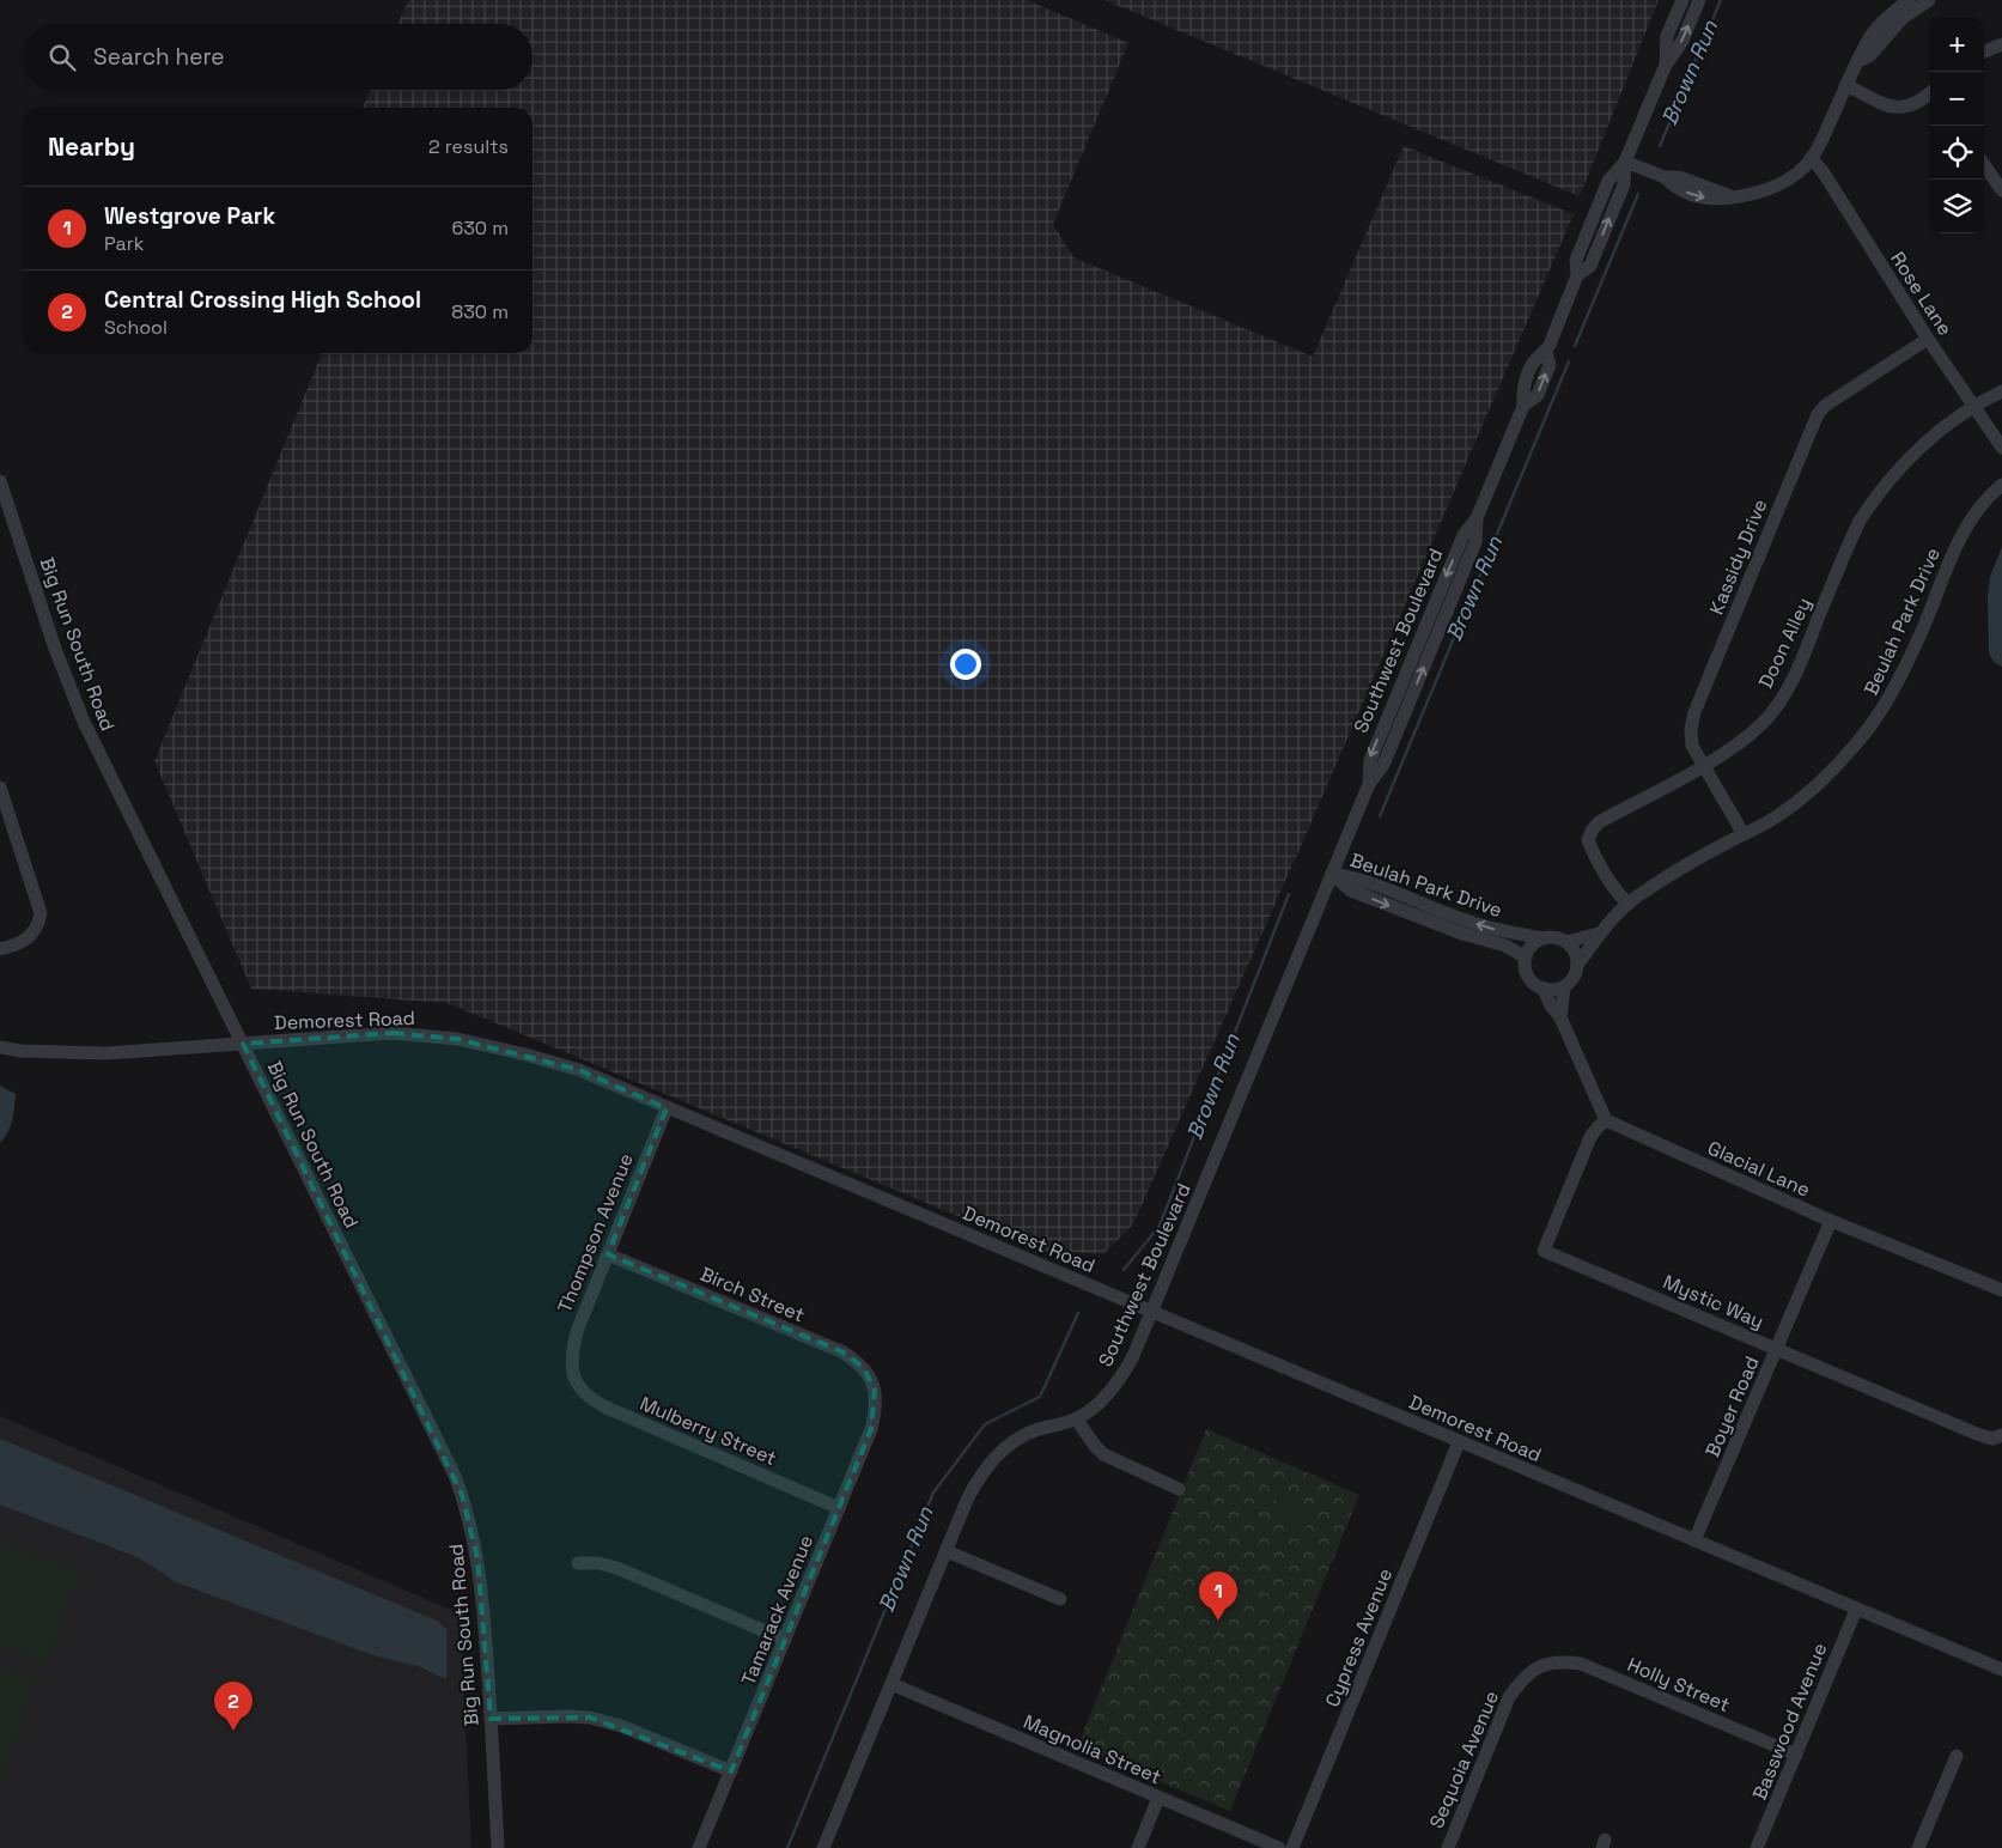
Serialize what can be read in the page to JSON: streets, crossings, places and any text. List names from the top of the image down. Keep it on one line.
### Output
{"streets":{"street":["Rose Lane","Kassidy Drive","Beulah Park Drive","Southwest Boulevard","Doon Alley","Big Run South Road","Demorest Road","Glacial Lane","Thompson Avenue","Birch Street","Mystic Way","Boyer Road","Mulberry Street","Tamarack Avenue","Cypress Avenue","Holly Street","Basswood Avenue","Magnolia Street","Sequoia Avenue"]},"crossings":[["Rose Lane","Kassidy Drive"],["Rose Lane","Doon Alley"],["Kassidy Drive","Beulah Park Drive"],["Kassidy Drive","Doon Alley"],["Beulah Park Drive","Southwest Boulevard"],["Beulah Park Drive","Doon Alley"],["Southwest Boulevard","Demorest Road"],["Southwest Boulevard","Magnolia Street"],["Big Run South Road","Demorest Road"],["Demorest Road","Thompson Avenue"],["Demorest Road","Boyer Road"],["Demorest Road","Cypress Avenue"],["Demorest Road","Basswood Avenue"],["Glacial Lane","Mystic Way"],["Glacial Lane","Boyer Road"],["Thompson Avenue","Birch Street"],["Thompson Avenue","Mulberry Street"],["Birch Street","Tamarack Avenue"],["Mystic Way","Boyer Road"],["Mulberry Street","Tamarack Avenue"],["Holly Street","Basswood Avenue"],["Holly Street","Sequoia Avenue"]],"water":["Brown Run"],"page":{"map_buttons":["+","−"],"search":"Search here","heading":["Nearby","2 results"],"list":[{"mark":"1","name":"Westgrove Park","note":"Park","value":"630 m"},{"mark":"2","name":"Central Crossing High School","note":"School","value":"830 m"}],"pins":["1","2"]}}
